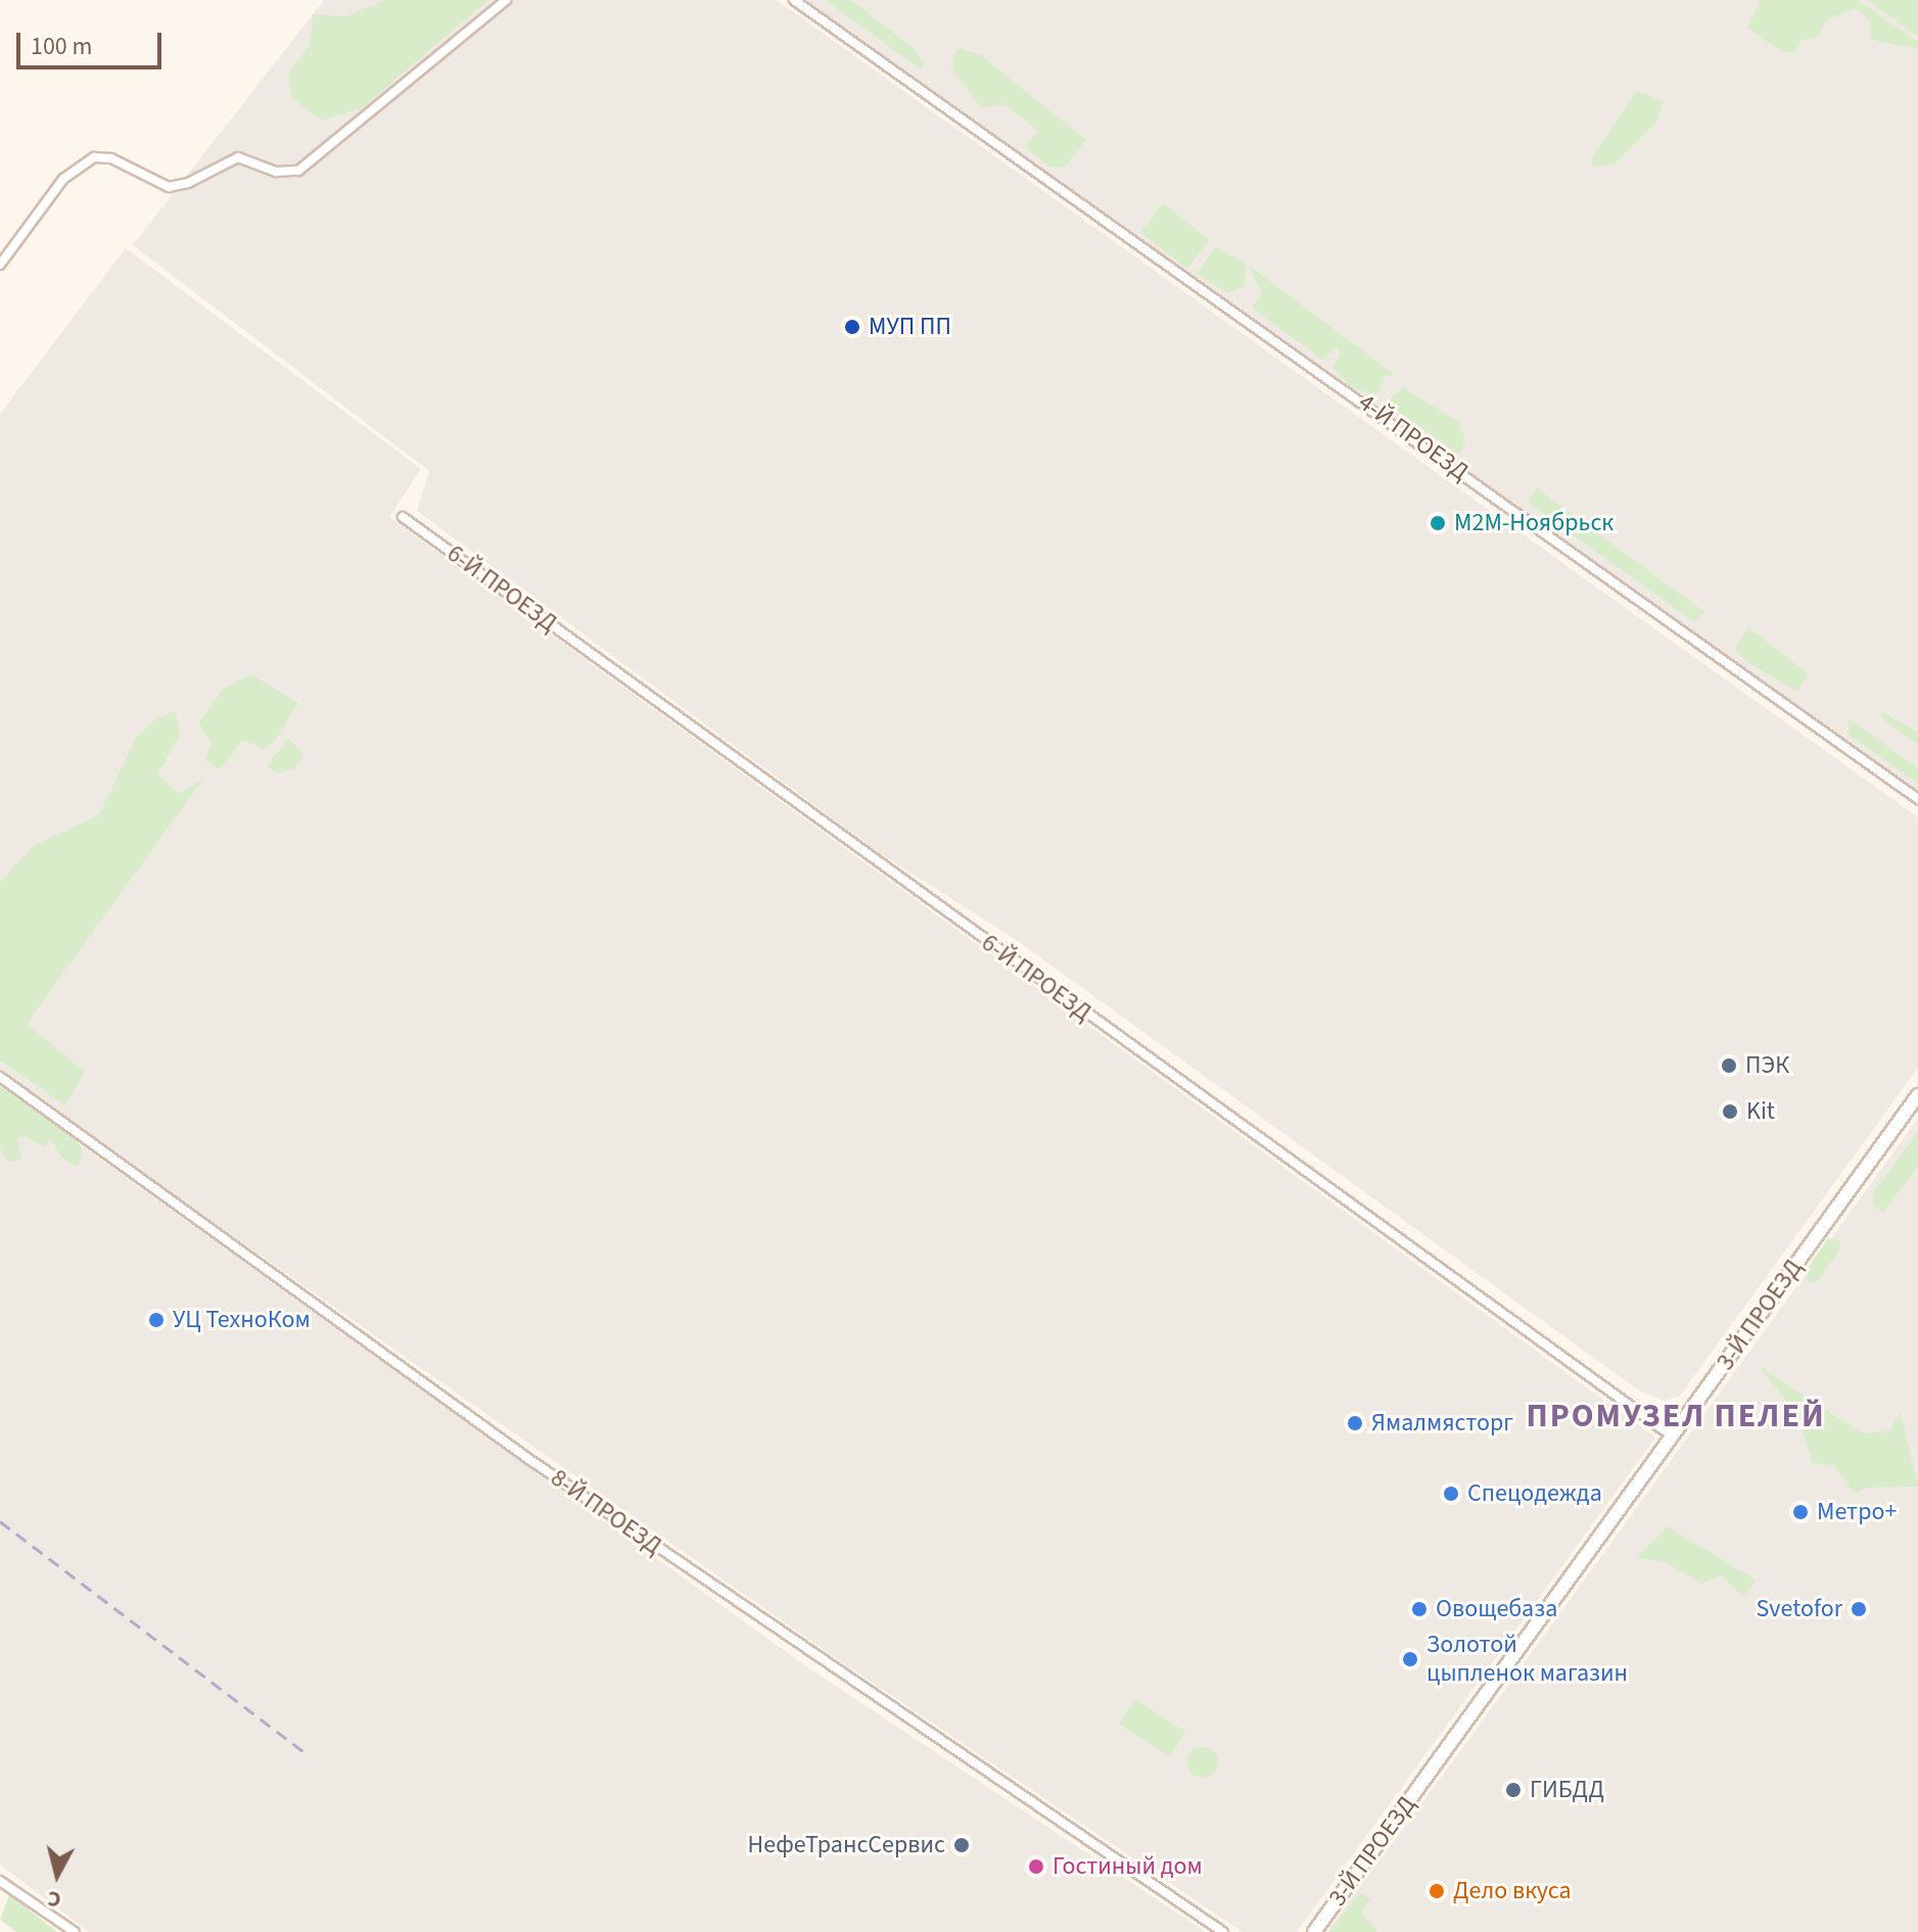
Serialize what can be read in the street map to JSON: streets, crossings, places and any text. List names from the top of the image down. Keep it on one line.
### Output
{"streets":{"street":["4-Й ПРОЕЗД","6-Й ПРОЕЗД","3-Й ПРОЕЗД","8-Й ПРОЕЗД"]},"crossings":[["6-Й ПРОЕЗД","3-Й ПРОЕЗД"]],"districts":["ПРОМУЗЕЛ ПЕЛЕЙ"],"places":["МУП ПП","М2М-Ноябрьск","ПЭК","Kit","УЦ ТехноКом","Ямалмясторг","Спецодежда","Метро+","Овощебаза","Svetofor","Золотой цыпленок магазин","ГИБДД","НефеТрансСервис","Гостиный дом","Дело вкуса"],"scale_bar":"100 m","north":"bottom"}
